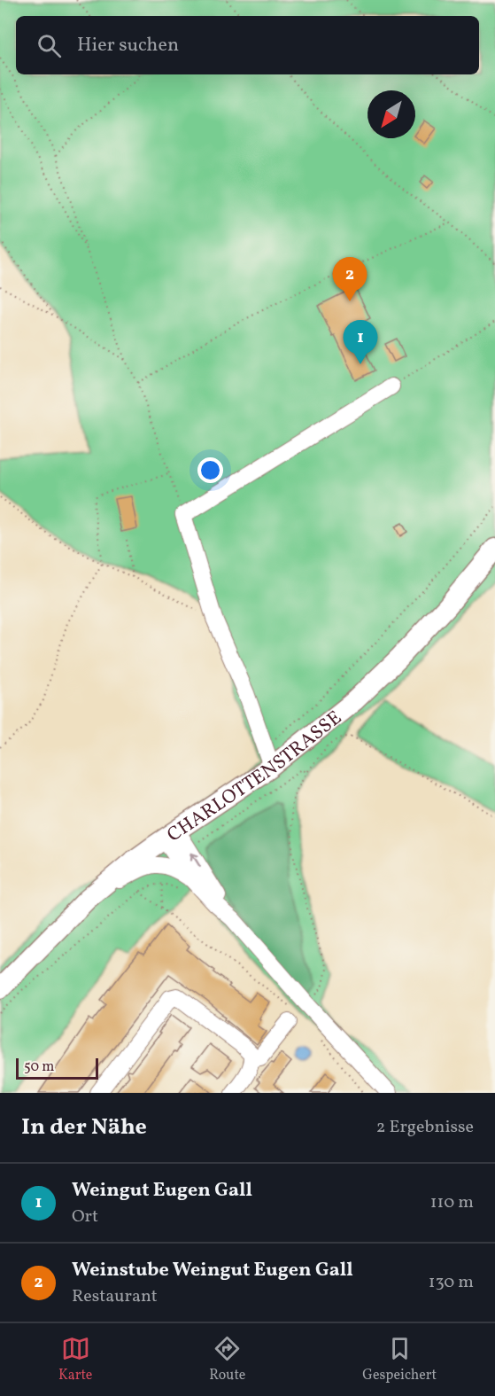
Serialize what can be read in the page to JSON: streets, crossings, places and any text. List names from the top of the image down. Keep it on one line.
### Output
{"streets":{"main road":["CHARLOTTENSTRASSE"]},"scale_bar":"50 m","north":"bottom left","page":{"search":"Hier suchen","pins":["2","1"],"scale":"50 m","heading":["In der Nähe","2 Ergebnisse"],"list":[{"mark":"1","name":"Weingut Eugen Gall","note":"Ort","value":"110 m"},{"mark":"2","name":"Weinstube Weingut Eugen Gall","note":"Restaurant","value":"130 m"}],"nav":["Karte","Route","Gespeichert"]}}
